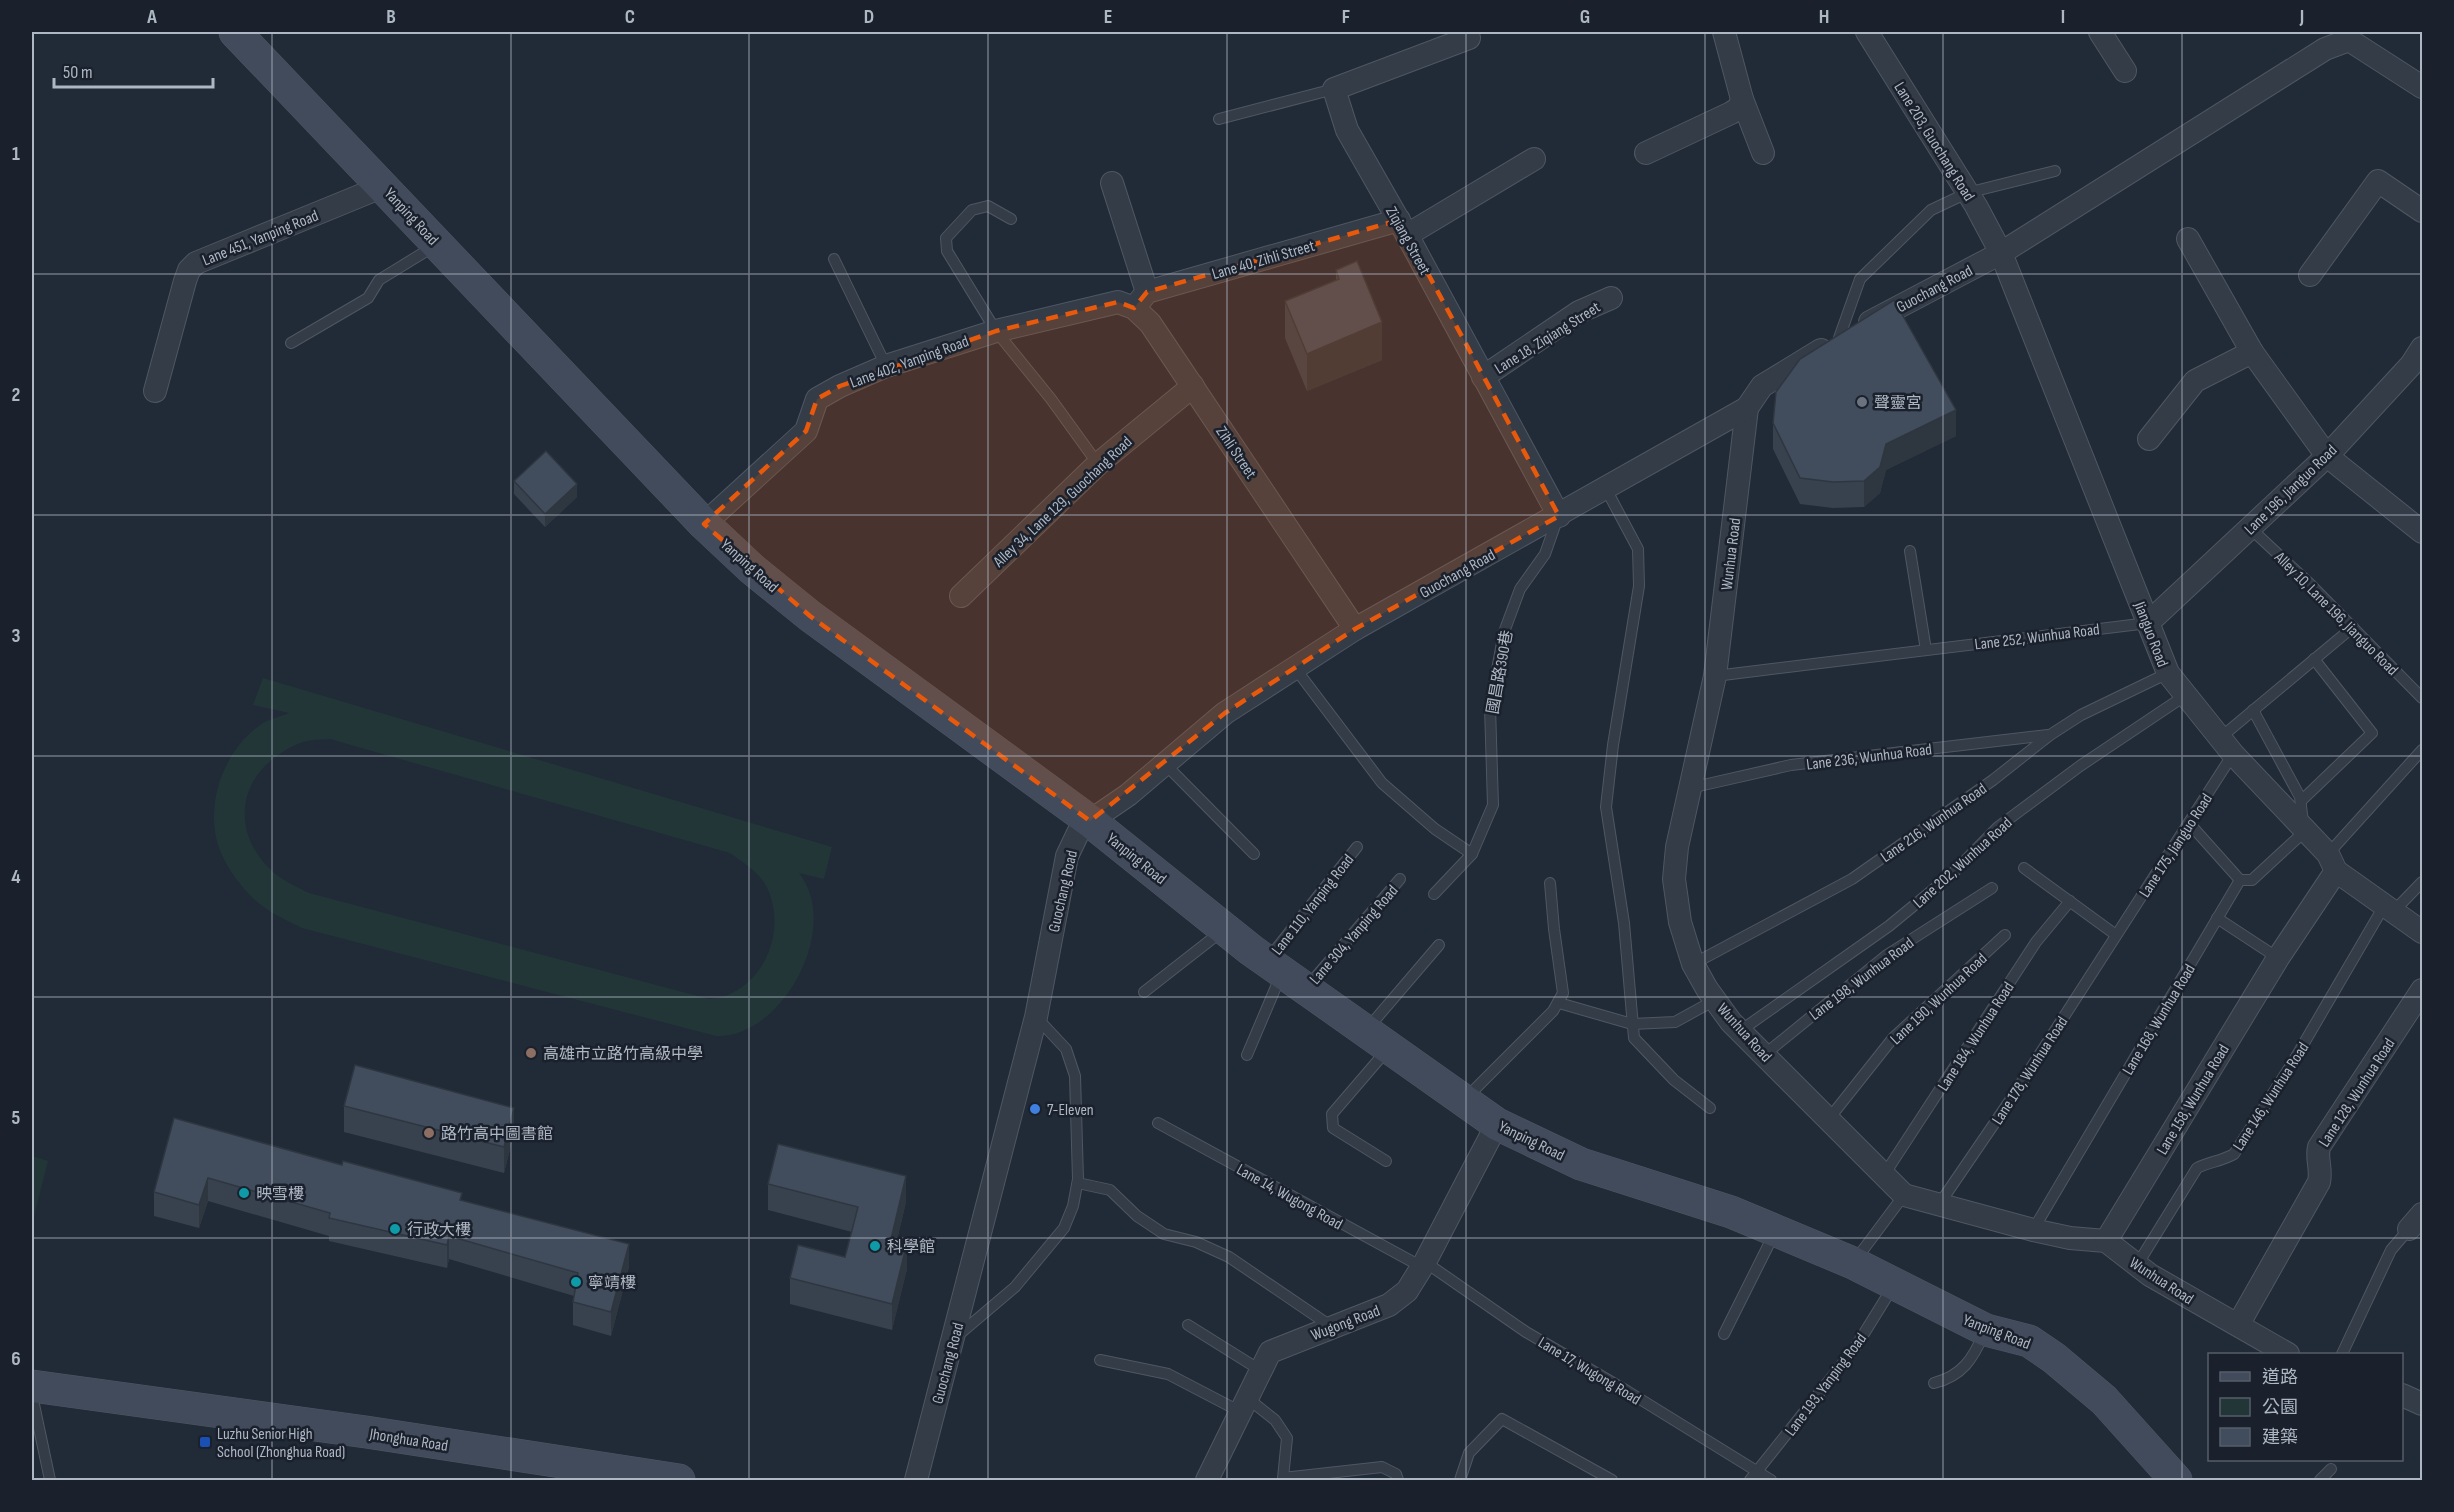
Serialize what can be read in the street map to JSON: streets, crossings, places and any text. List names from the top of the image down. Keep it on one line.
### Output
{"streets":{"street":["Lane 203, Guochang Road","Yanping Road","Lane 451, Yanping Road","Ziqiang Street","Lane 40, Zihli Street","Guochang Road","Lane 18, Ziqiang Street","Lane 402, Yanping Road","Zihli Street","Lane 196, Jianguo Road","Alley 34, Lane 129, Guochang Road","Wunhua Road","Jianguo Road","Lane 128, Wunhua Road","Lane 158, Wunhua Road","Wugong Road","Jhonghua Road"],"lane":["Alley 10, Lane 196, Jianguo Road","Lane 252, Wunhua Road","國昌路390巷","Lane 236, Wunhua Road","Lane 216, Wunhua Road","Lane 175, Jianguo Road","Lane 202, Wunhua Road","Lane 110, Yanping Road","Lane 304, Yanping Road","Lane 198, Wunhua Road","Lane 190, Wunhua Road","Lane 168, Wunhua Road","Lane 184, Wunhua Road","Lane 178, Wunhua Road","Lane 146, Wunhua Road","Lane 14, Wugong Road","Lane 17, Wugong Road","Lane 193, Yanping Road"]},"crossings":[["Lane 203, Guochang Road","Guochang Road"],["Lane 203, Guochang Road","Jianguo Road"],["Yanping Road","Lane 451, Yanping Road"],["Yanping Road","Guochang Road"],["Yanping Road","Lane 402, Yanping Road"],["Yanping Road","Lane 110, Yanping Road"],["Yanping Road","Lane 304, Yanping Road"],["Yanping Road","Wugong Road"],["Yanping Road","Lane 193, Yanping Road"],["Ziqiang Street","Lane 40, Zihli Street"],["Ziqiang Street","Guochang Road"],["Ziqiang Street","Lane 18, Ziqiang Street"],["Ziqiang Street","國昌路390巷"],["Lane 40, Zihli Street","Lane 402, Yanping Road"],["Lane 40, Zihli Street","Zihli Street"],["Guochang Road","Zihli Street"],["Guochang Road","Wunhua Road"],["Guochang Road","Jianguo Road"],["Guochang Road","國昌路390巷"],["Lane 402, Yanping Road","Zihli Street"],["Zihli Street","Alley 34, Lane 129, Guochang Road"],["Lane 196, Jianguo Road","Alley 10, Lane 196, Jianguo Road"],["Lane 196, Jianguo Road","Jianguo Road"],["Lane 196, Jianguo Road","Lane 252, Wunhua Road"],["Wunhua Road","Lane 252, Wunhua Road"],["Wunhua Road","Lane 236, Wunhua Road"],["Wunhua Road","Lane 216, Wunhua Road"],["Wunhua Road","Lane 202, Wunhua Road"],["Wunhua Road","Lane 198, Wunhua Road"],["Wunhua Road","Lane 190, Wunhua Road"],["Wunhua Road","Lane 184, Wunhua Road"],["Wunhua Road","Lane 128, Wunhua Road"],["Wunhua Road","Lane 146, Wunhua Road"],["Wunhua Road","Lane 158, Wunhua Road"],["Alley 10, Lane 196, Jianguo Road","Lane 175, Jianguo Road"],["Jianguo Road","Lane 252, Wunhua Road"],["Jianguo Road","Lane 216, Wunhua Road"],["Jianguo Road","Lane 175, Jianguo Road"],["Jianguo Road","Lane 202, Wunhua Road"],["Jianguo Road","Lane 146, Wunhua Road"],["Jianguo Road","Lane 158, Wunhua Road"],["Lane 236, Wunhua Road","Lane 216, Wunhua Road"],["Lane 175, Jianguo Road","Lane 178, Wunhua Road"],["Lane 110, Yanping Road","Lane 304, Yanping Road"],["Lane 14, Wugong Road","Wugong Road"],["Lane 14, Wugong Road","Lane 17, Wugong Road"],["Wugong Road","Lane 17, Wugong Road"],["Lane 17, Wugong Road","Lane 193, Yanping Road"]],"places":{"other":["聲靈宮","高雄市立路竹高級中學","7-Eleven","路竹高中圖書館","映雪樓","行政大樓","科學館","寧靖樓"],"transit":["Luzhu Senior High School (Zhonghua Road)"]},"legend":["道路","公園","建築"],"scale_bar":"50 m","grid":{"columns":["A","B","C","D","E","F","G","H","I","J"],"rows":["1","2","3","4","5","6"]}}
